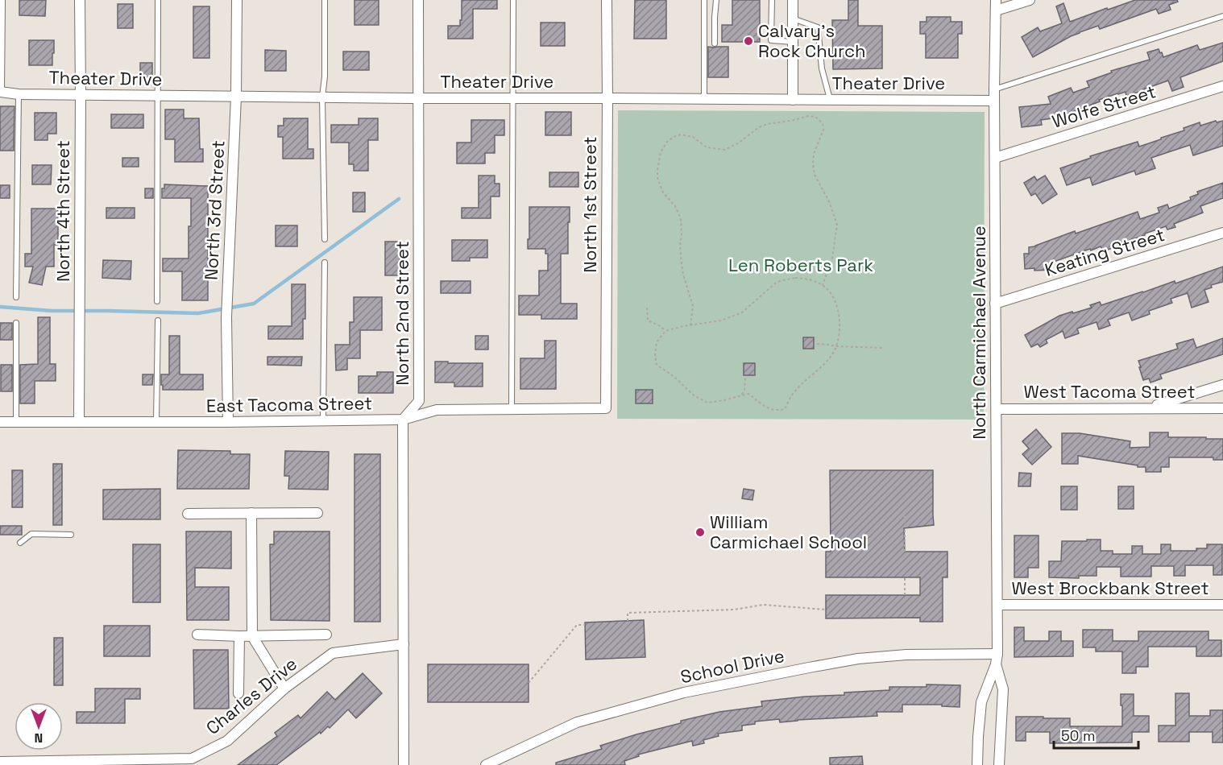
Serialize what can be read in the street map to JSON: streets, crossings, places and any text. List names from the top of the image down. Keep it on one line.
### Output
{"streets":{"street":["Theater Drive","Wolfe Street","North 1st Street","North 3rd Street","North 4th Street","Keating Street","North 2nd Street","North Carmichael Avenue","West Tacoma Street","East Tacoma Street","West Brockbank Street","School Drive","Charles Drive"]},"crossings":[["Theater Drive","North 1st Street"],["Theater Drive","North 3rd Street"],["Theater Drive","North 4th Street"],["Theater Drive","North 2nd Street"],["Theater Drive","North Carmichael Avenue"],["Wolfe Street","North Carmichael Avenue"],["North 1st Street","East Tacoma Street"],["North 3rd Street","East Tacoma Street"],["North 4th Street","East Tacoma Street"],["Keating Street","North Carmichael Avenue"],["North 2nd Street","East Tacoma Street"],["North Carmichael Avenue","West Tacoma Street"],["North Carmichael Avenue","West Brockbank Street"],["North Carmichael Avenue","School Drive"]],"parks":["Len Roberts Park"],"places":["Calvary's Rock Church","William Carmichael School"],"scale_bar":"50 m","north":"bottom"}
